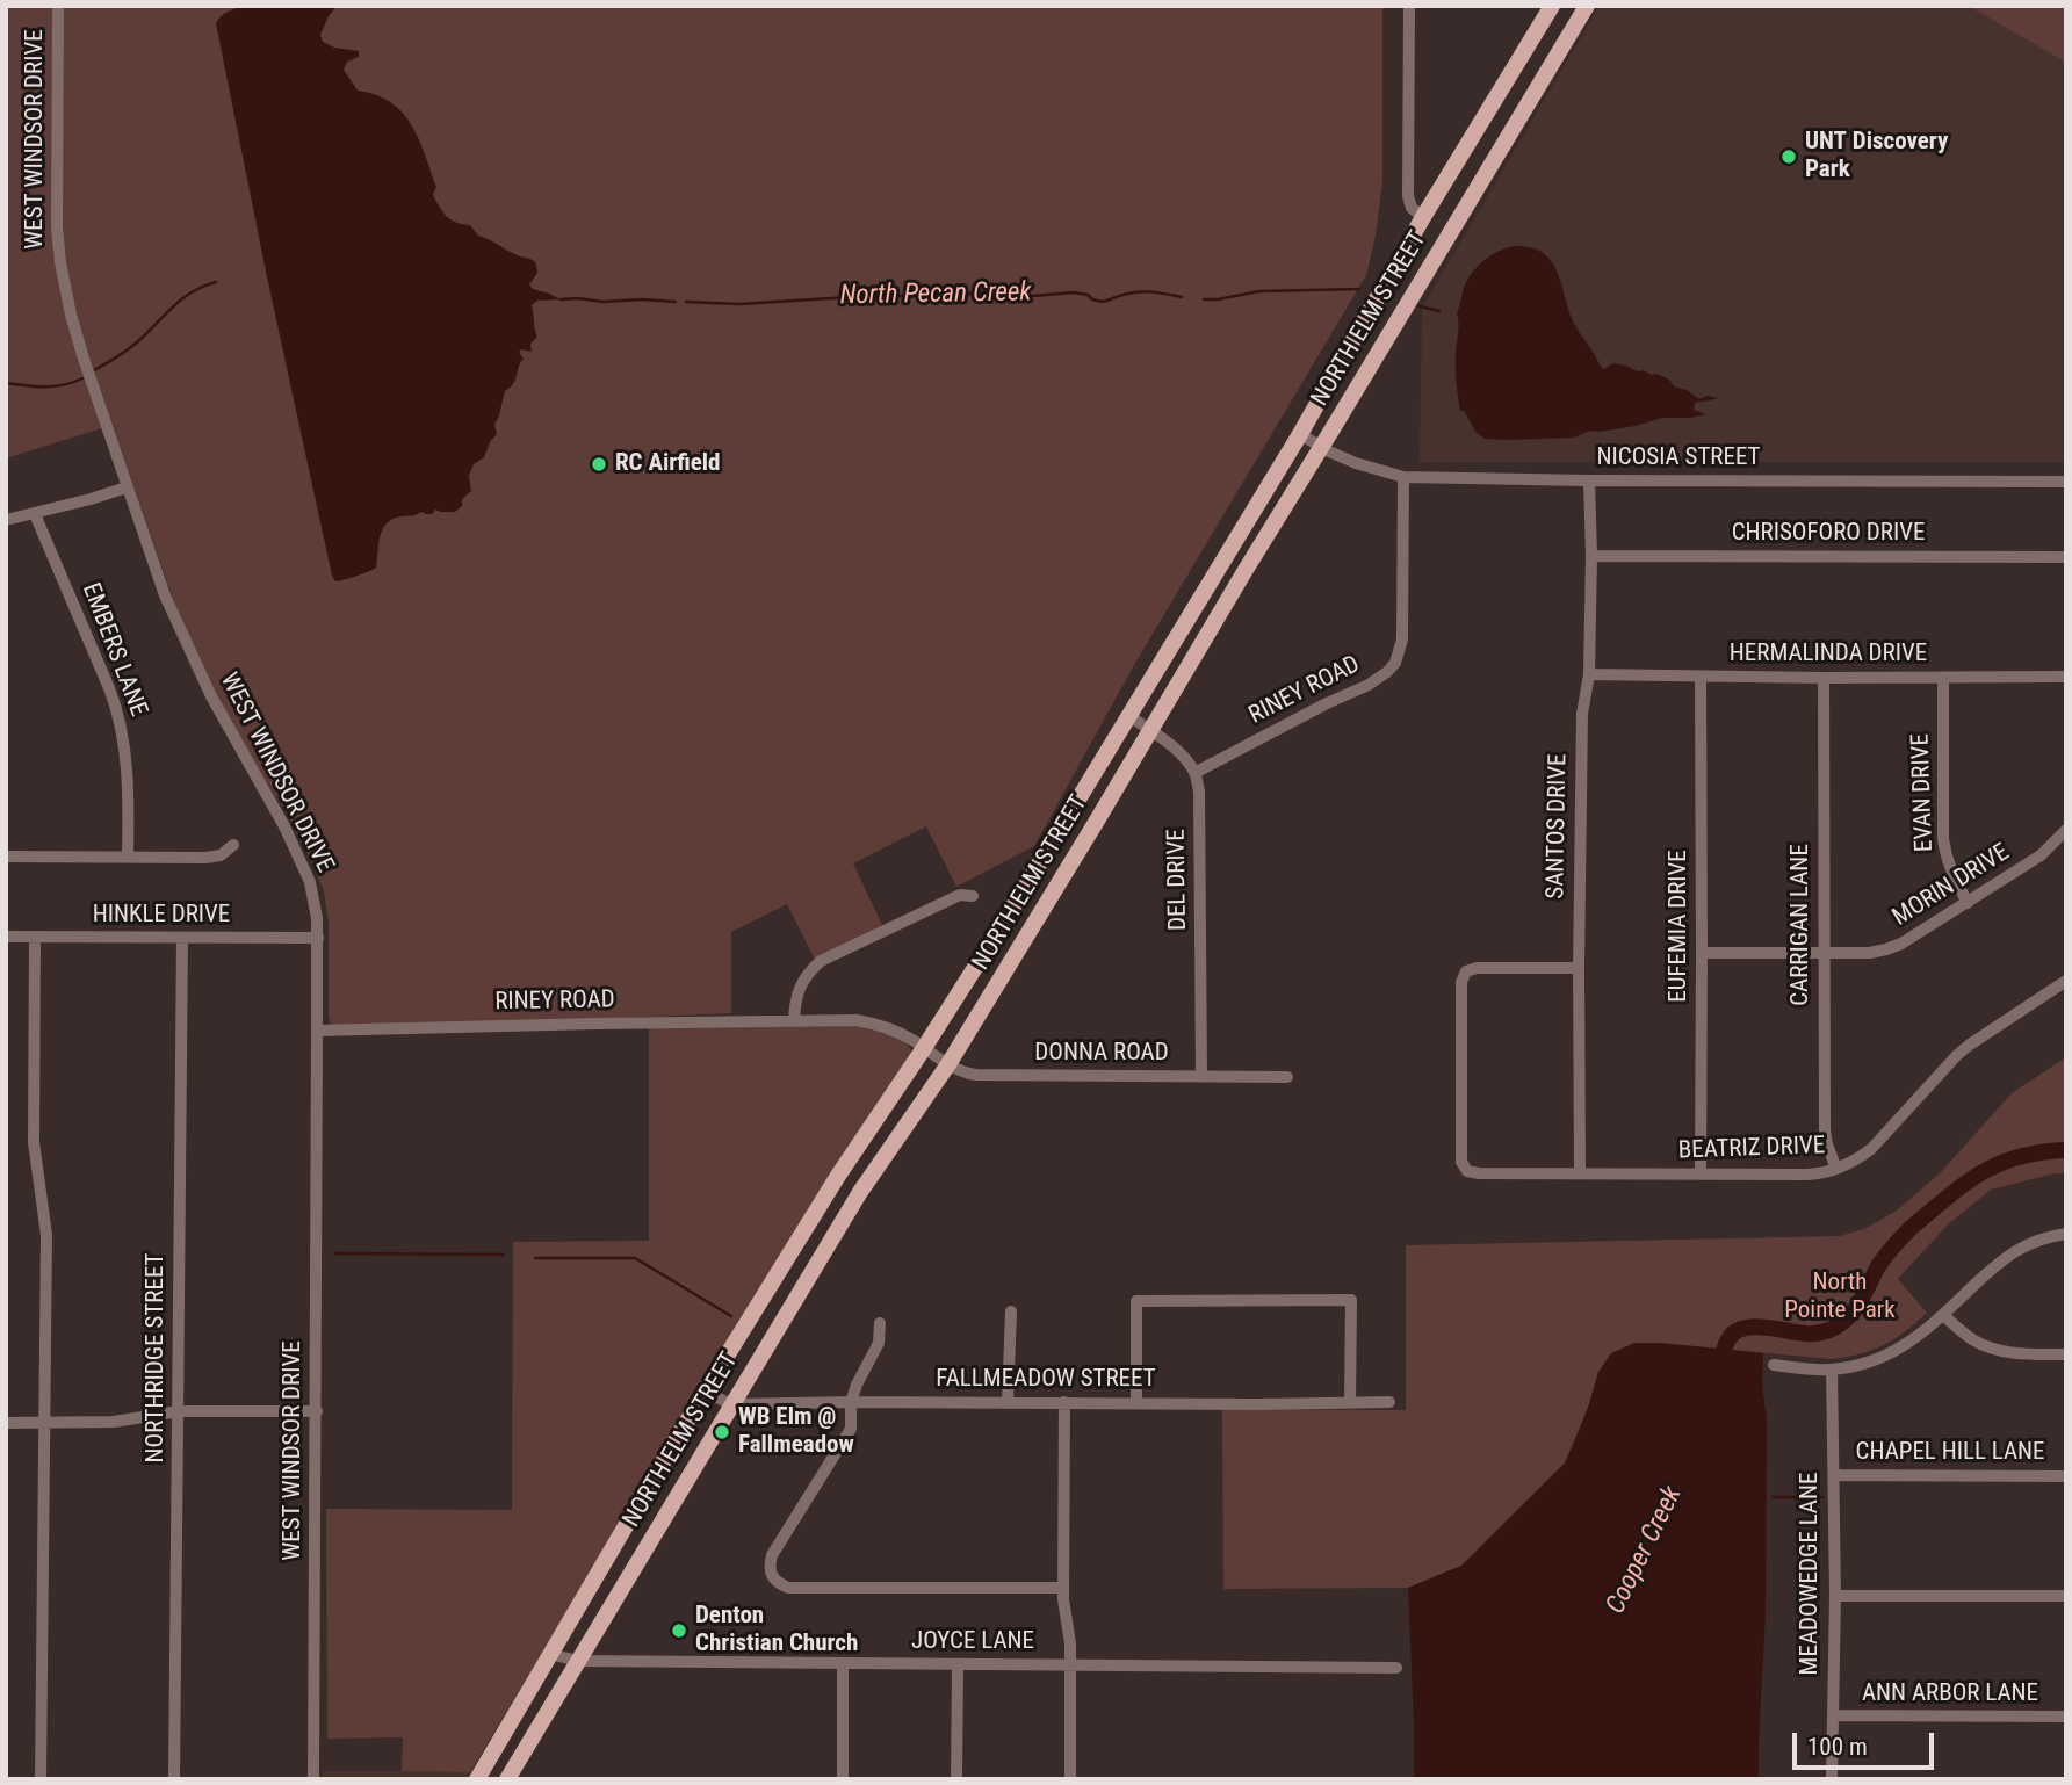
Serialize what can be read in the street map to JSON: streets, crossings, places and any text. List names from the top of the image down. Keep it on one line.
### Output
{"streets":{"main road":["NORTH ELM STREET"],"street":["WEST WINDSOR DRIVE","NICOSIA STREET","CHRISOFORO DRIVE","EMBERS LANE","HERMALINDA DRIVE","RINEY ROAD","EVAN DRIVE","SANTOS DRIVE","DEL DRIVE","MORIN DRIVE","HINKLE DRIVE","CARRIGAN LANE","EUFEMIA DRIVE","DONNA ROAD","BEATRIZ DRIVE","NORTHRIDGE STREET","FALLMEADOW STREET","CHAPEL HILL LANE","MEADOWEDGE LANE","JOYCE LANE","ANN ARBOR LANE"]},"crossings":[["WEST WINDSOR DRIVE","RINEY ROAD"],["WEST WINDSOR DRIVE","HINKLE DRIVE"],["NORTH ELM STREET","NICOSIA STREET"],["NORTH ELM STREET","RINEY ROAD"],["NORTH ELM STREET","DONNA ROAD"],["NORTH ELM STREET","FALLMEADOW STREET"],["NORTH ELM STREET","JOYCE LANE"],["NICOSIA STREET","RINEY ROAD"],["NICOSIA STREET","SANTOS DRIVE"],["CHRISOFORO DRIVE","SANTOS DRIVE"],["HERMALINDA DRIVE","EVAN DRIVE"],["HERMALINDA DRIVE","SANTOS DRIVE"],["HERMALINDA DRIVE","CARRIGAN LANE"],["HERMALINDA DRIVE","EUFEMIA DRIVE"],["RINEY ROAD","DEL DRIVE"],["RINEY ROAD","DONNA ROAD"],["EVAN DRIVE","MORIN DRIVE"],["SANTOS DRIVE","BEATRIZ DRIVE"],["DEL DRIVE","DONNA ROAD"],["MORIN DRIVE","CARRIGAN LANE"],["MORIN DRIVE","EUFEMIA DRIVE"],["HINKLE DRIVE","NORTHRIDGE STREET"],["CARRIGAN LANE","BEATRIZ DRIVE"],["EUFEMIA DRIVE","BEATRIZ DRIVE"],["CHAPEL HILL LANE","MEADOWEDGE LANE"],["MEADOWEDGE LANE","ANN ARBOR LANE"]],"water":["North Pecan Creek","Cooper Creek"],"parks":["North Pointe Park"],"places":["UNT Discovery Park","RC Airfield","WB Elm @ Fallmeadow","Denton Christian Church"],"scale_bar":"100 m"}
